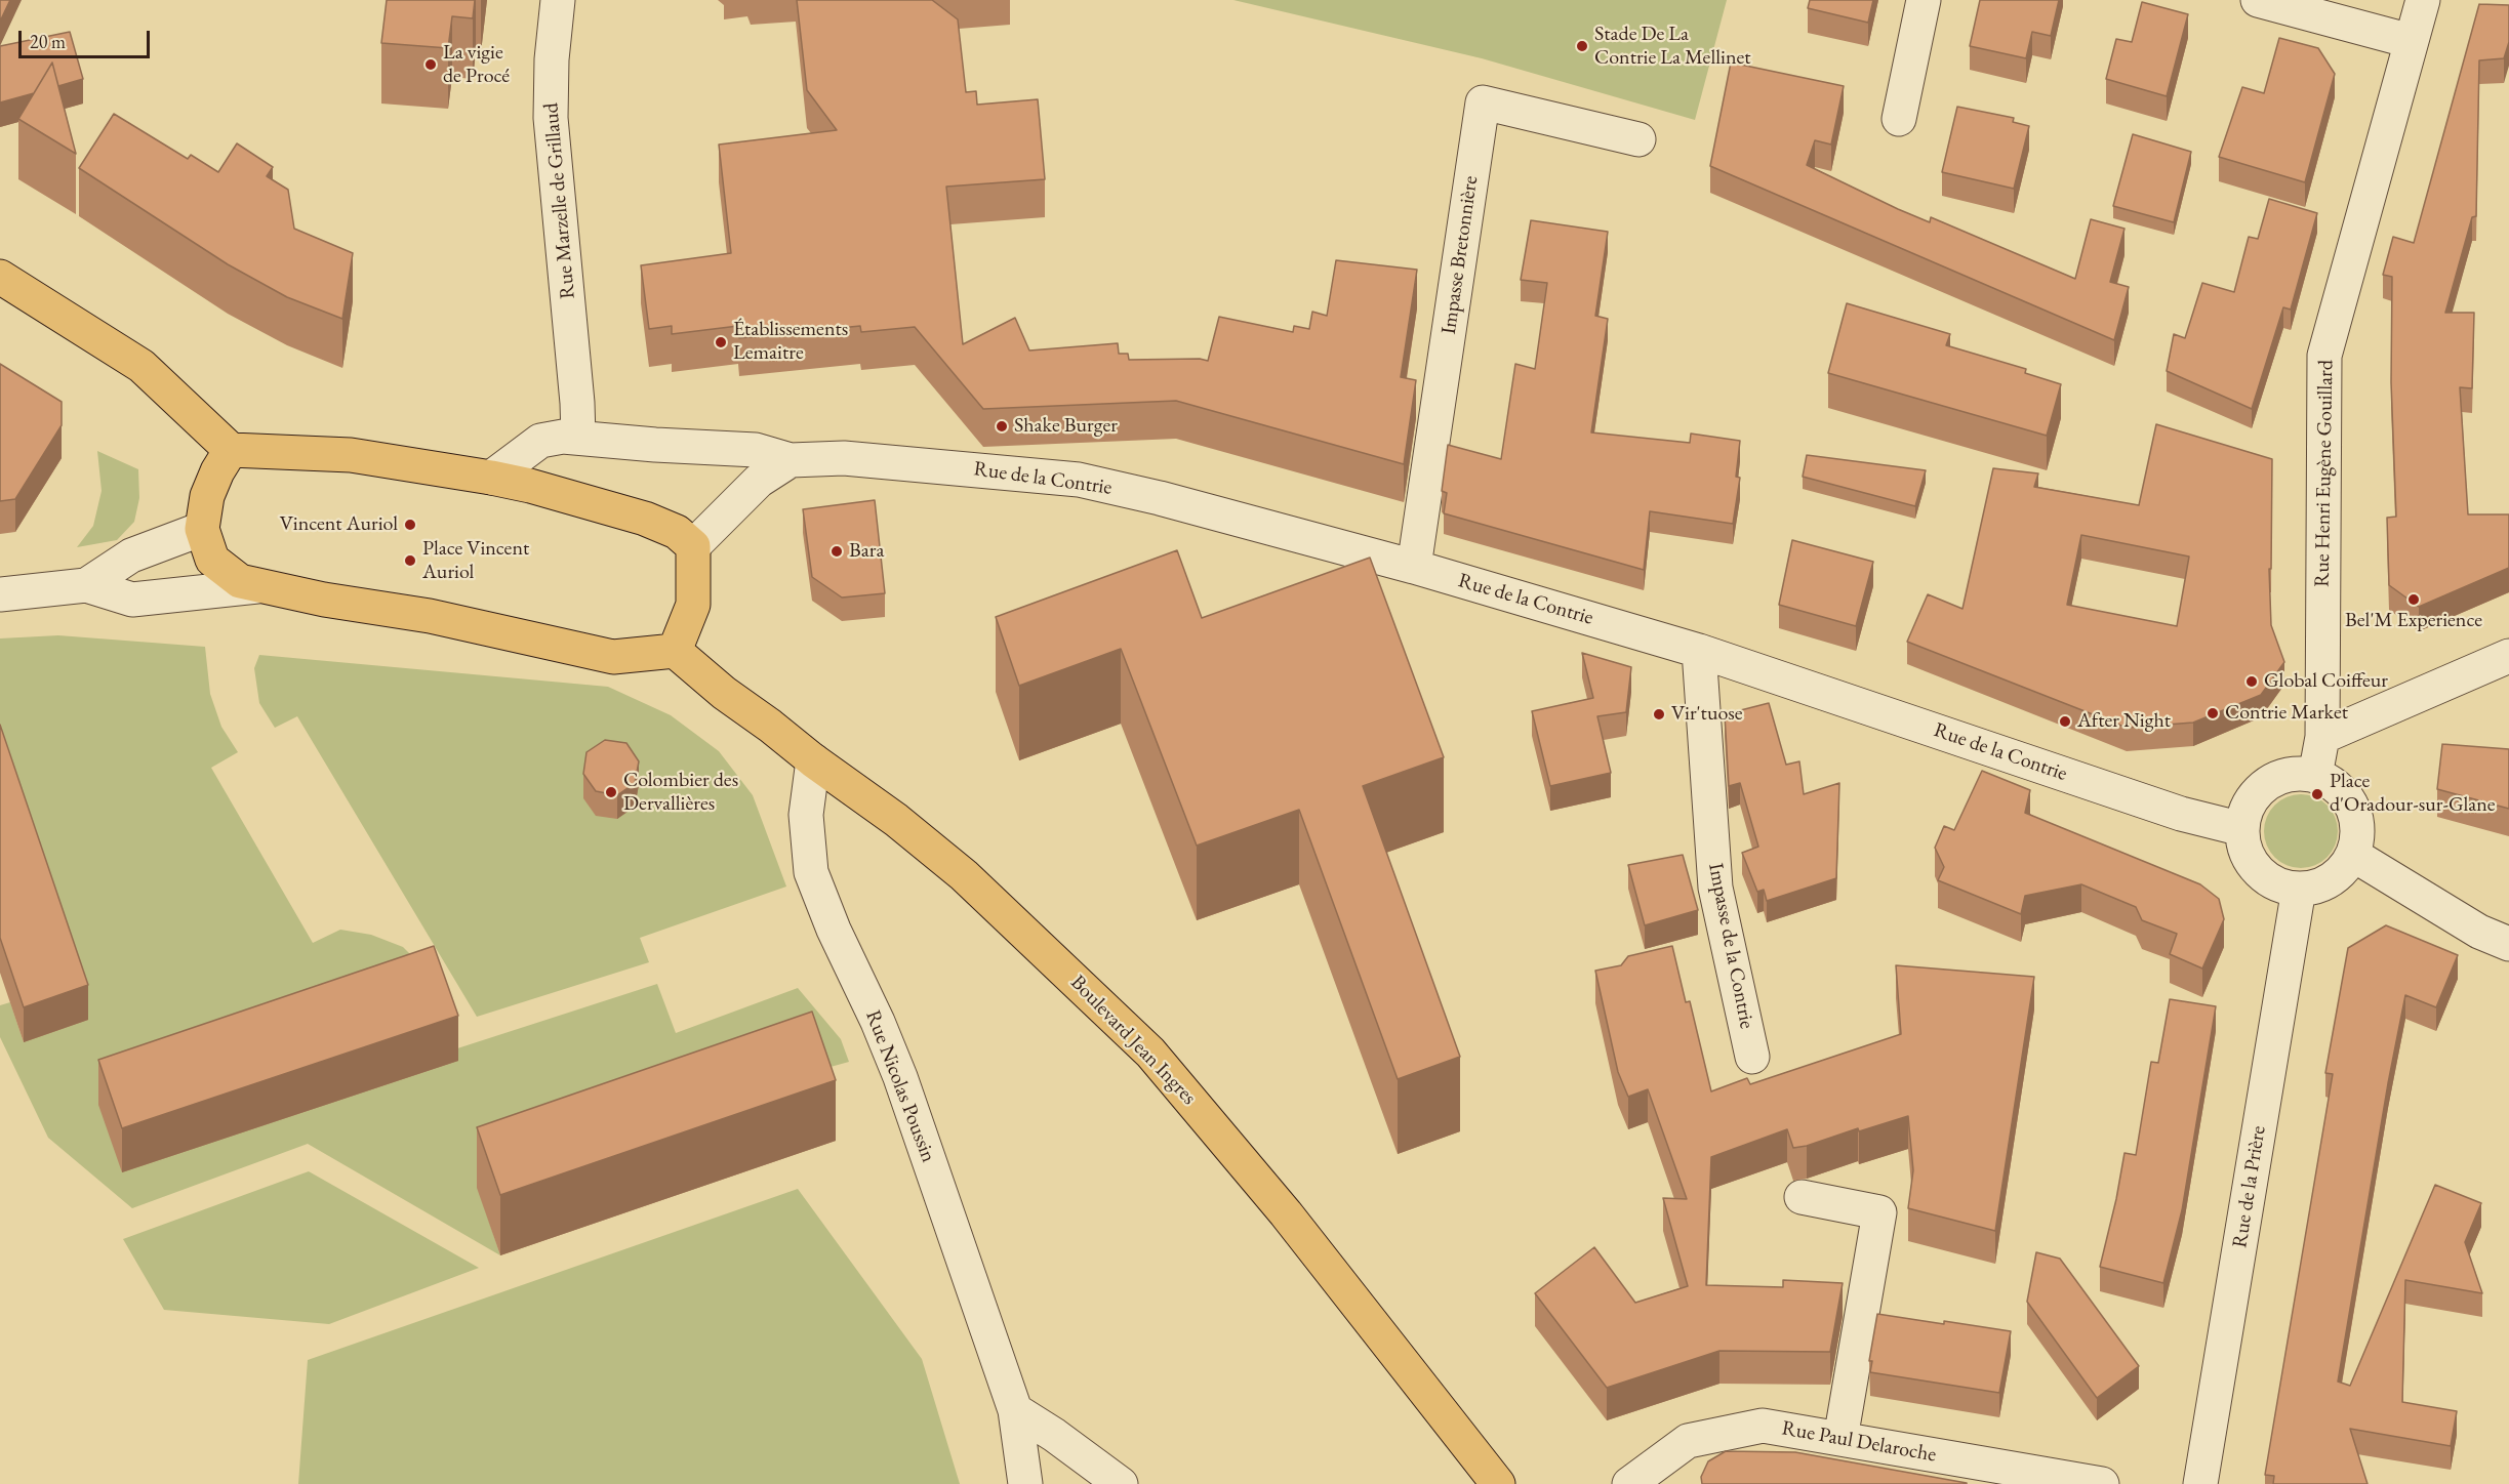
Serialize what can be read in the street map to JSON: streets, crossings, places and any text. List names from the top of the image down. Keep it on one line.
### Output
{"streets":{"main road":["Boulevard Jean Ingres"],"street":["Rue Marzelle de Grillaud","Impasse Bretonnière","Rue Henri Eugène Gouillard","Rue de la Contrie","Impasse de la Contrie","Rue Nicolas Poussin","Rue de la Prière","Rue Paul Delaroche"]},"crossings":[["Impasse Bretonnière","Rue de la Contrie"],["Rue Henri Eugène Gouillard","Rue de la Contrie"],["Rue Henri Eugène Gouillard","Rue de la Prière"],["Rue de la Contrie","Impasse de la Contrie"],["Rue de la Contrie","Rue de la Prière"],["Boulevard Jean Ingres","Rue Nicolas Poussin"]],"places":["Stade De La Contrie La Mellinet","La vigie de Procé","Établissements Lemaitre","Shake Burger","Vincent Auriol","Bara","Place Vincent Auriol","Bel'M Experience","Global Coiffeur","Contrie Market","Vir'tuose","After Night","Colombier des Dervallières","Place d'Oradour-sur-Glane"],"scale_bar":"20 m"}
